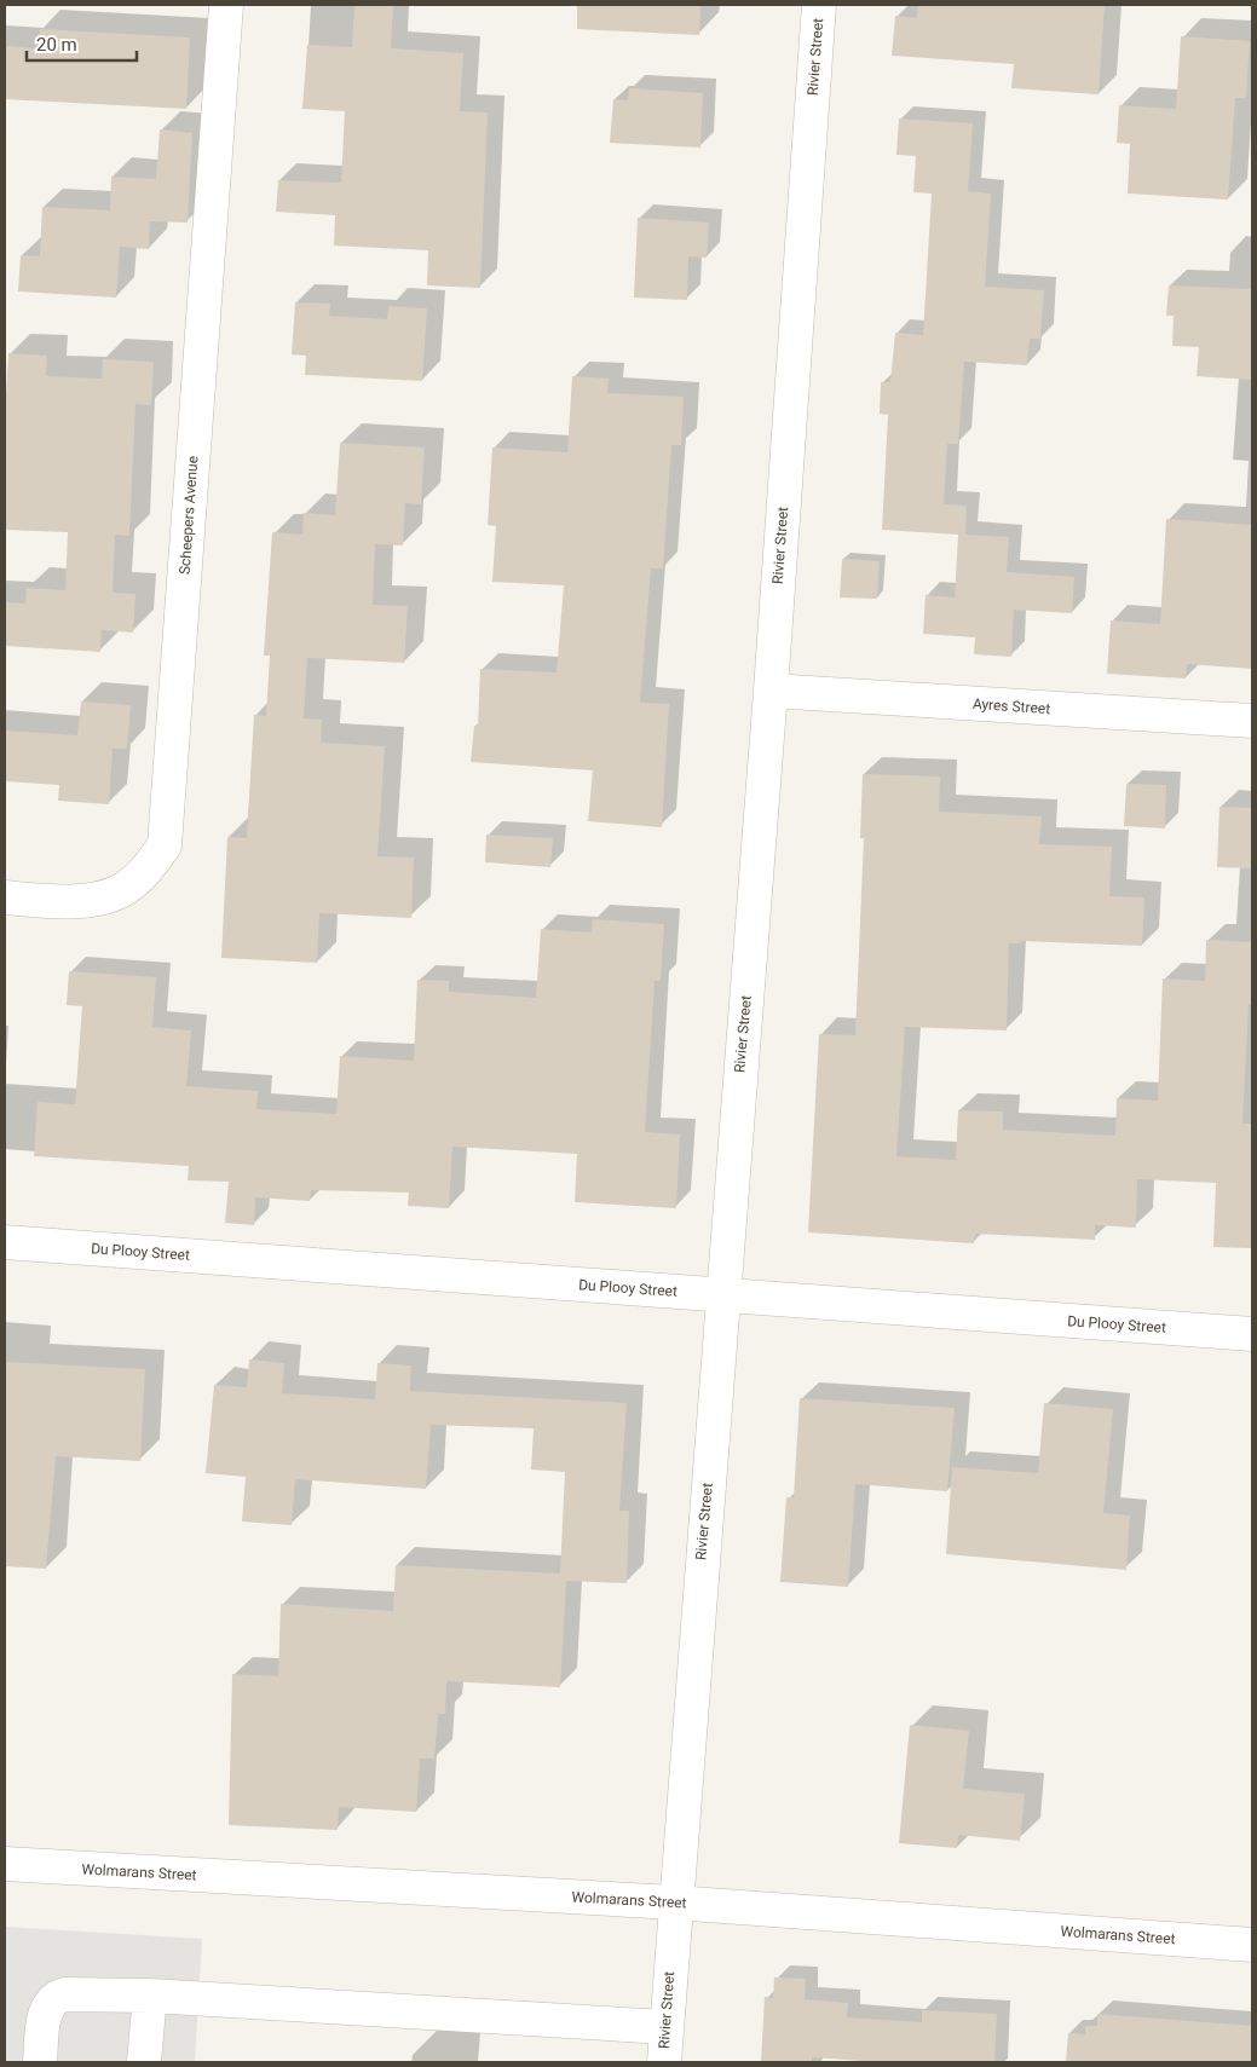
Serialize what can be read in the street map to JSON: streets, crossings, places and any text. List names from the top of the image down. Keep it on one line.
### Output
{"streets":{"street":["Rivier Street","Scheepers Avenue","Ayres Street","Du Plooy Street","Wolmarans Street"]},"crossings":[["Rivier Street","Ayres Street"],["Rivier Street","Du Plooy Street"],["Rivier Street","Wolmarans Street"]],"scale_bar":"20 m"}
